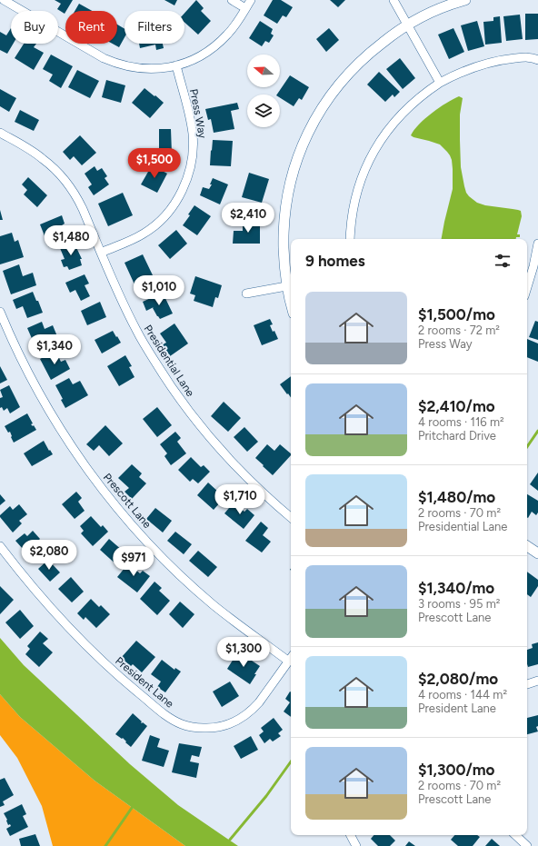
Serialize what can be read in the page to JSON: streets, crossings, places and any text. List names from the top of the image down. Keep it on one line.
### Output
{"streets":{"street":["Press Way","Presidential Lane","Prescott Lane","President Lane"]},"crossings":[["Press Way","Presidential Lane"],["Prescott Lane","President Lane"]],"north":"left","page":{"chip":["Buy","Rent","Filters"],"price":["$1,500","$2,410","$1,480","$1,010","$1,340","$1,710","$2,080","$971","$1,300"],"heading":"9 homes","list":[{"name":"$1,500/mo","note":"2 rooms · 72 m² · Press Way"},{"name":"$2,410/mo","note":"4 rooms · 116 m² · Pritchard Drive"},{"name":"$1,480/mo","note":"2 rooms · 70 m² · Presidential Lane"},{"name":"$1,340/mo","note":"3 rooms · 95 m² · Prescott Lane"},{"name":"$2,080/mo","note":"4 rooms · 144 m² · President Lane"},{"name":"$1,300/mo","note":"2 rooms · 70 m² · Prescott Lane"}]}}
